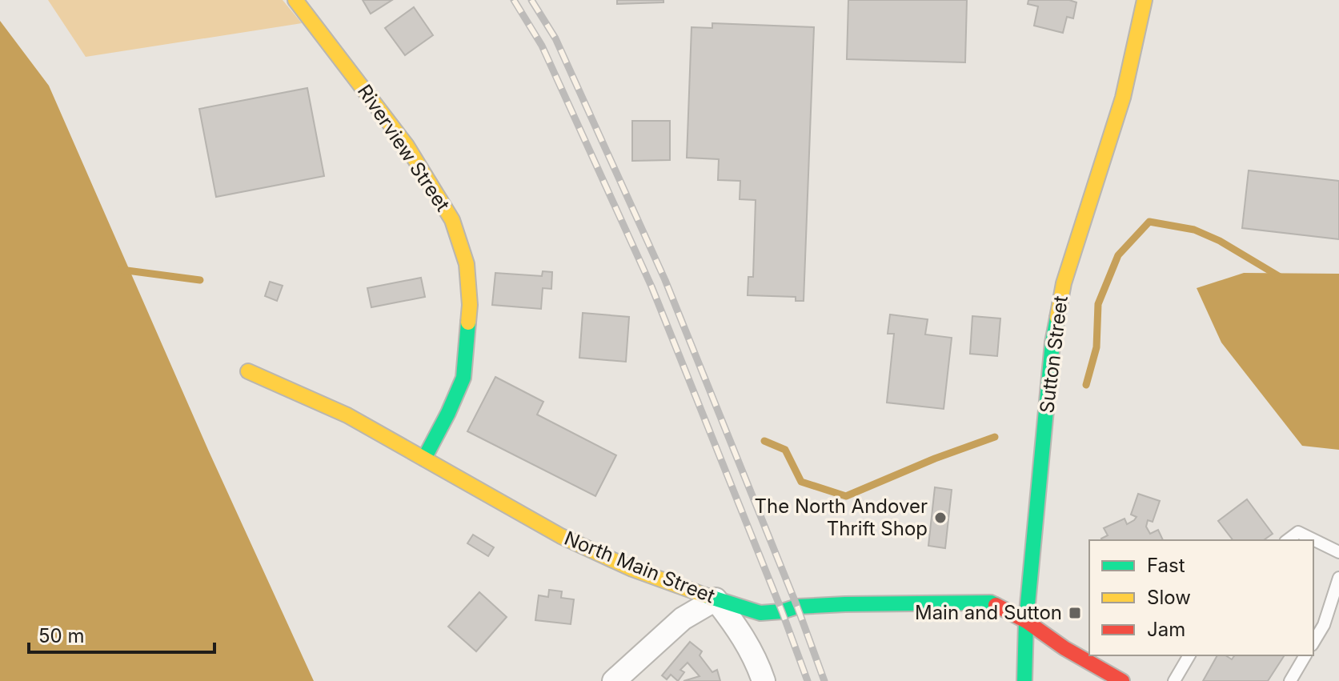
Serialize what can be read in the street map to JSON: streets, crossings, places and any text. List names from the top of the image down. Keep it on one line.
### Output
{"streets":{"main road":["Riverview Street","Sutton Street","North Main Street"]},"crossings":[["Riverview Street","North Main Street"],["Sutton Street","North Main Street"]],"places":{"other":["The North Andover Thrift Shop"],"transit":["Main and Sutton"]},"legend":["Fast","Slow","Jam"],"scale_bar":"50 m"}
